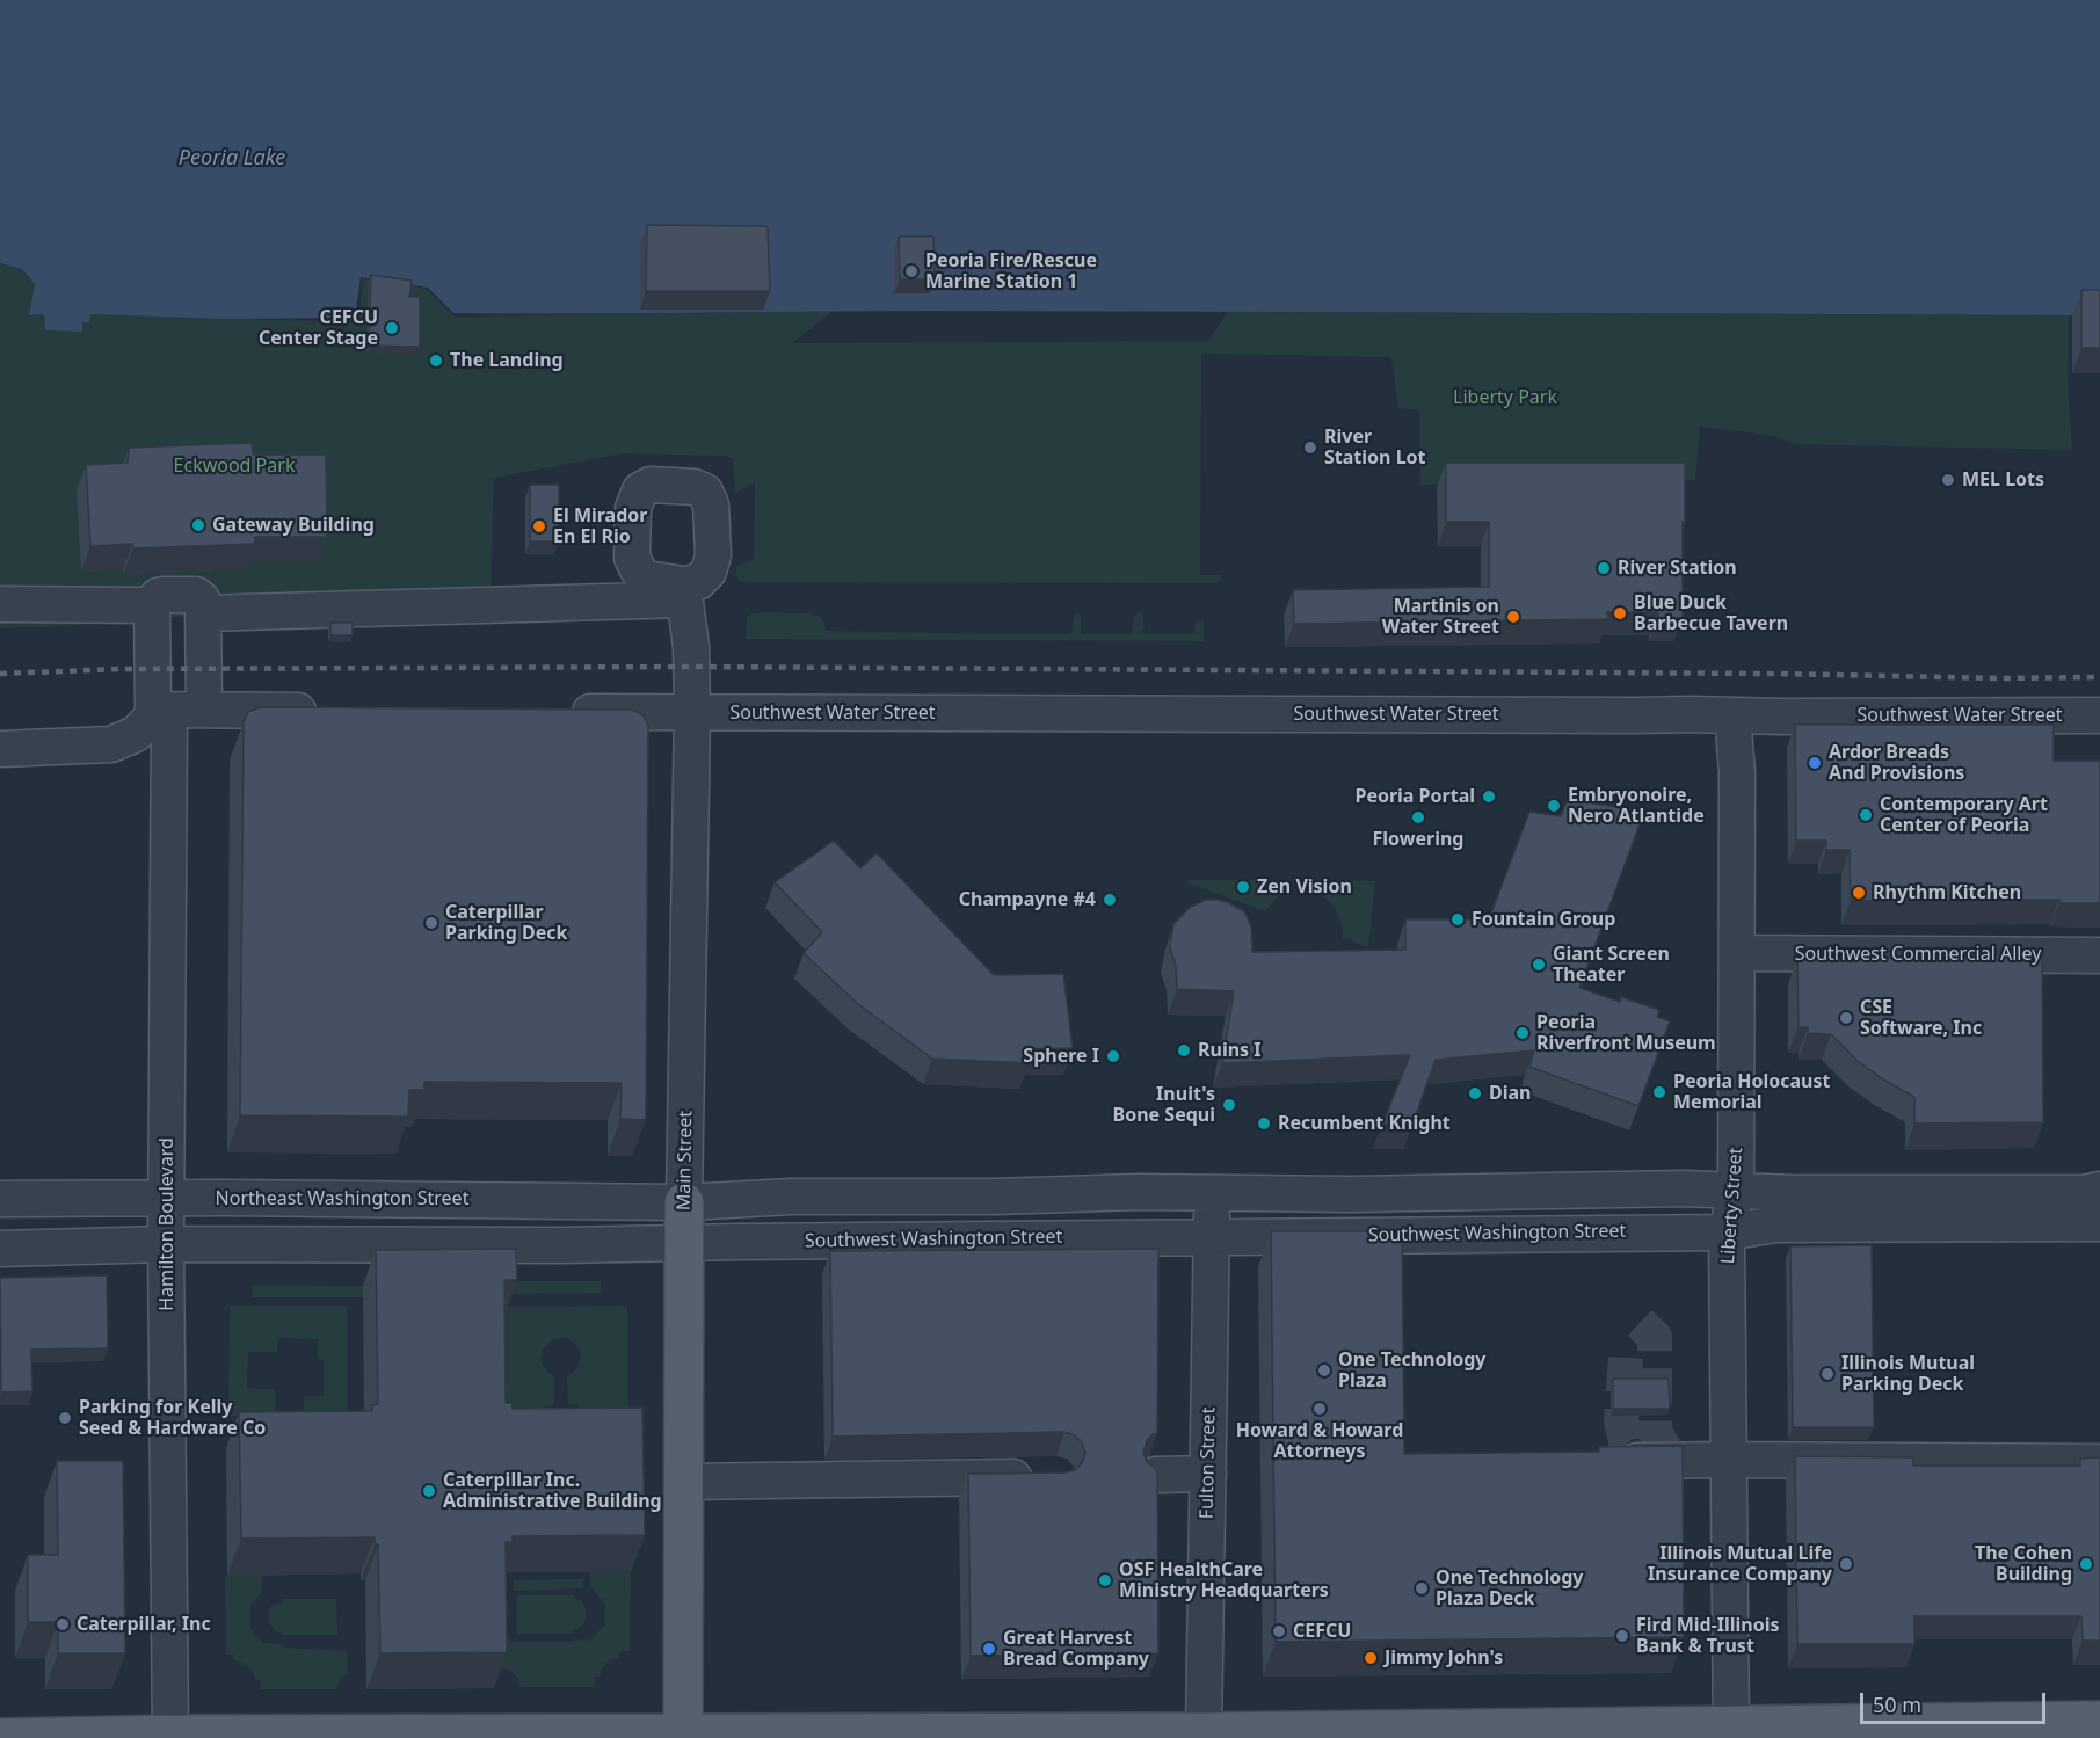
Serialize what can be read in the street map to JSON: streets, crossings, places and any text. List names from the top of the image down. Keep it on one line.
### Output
{"streets":{"main road":["Main Street"],"street":["Southwest Water Street","Southwest Commercial Alley","Northeast Washington Street","Liberty Street","Hamilton Boulevard","Southwest Washington Street","Fulton Street"]},"crossings":[["Southwest Water Street","Main Street"],["Southwest Water Street","Liberty Street"],["Southwest Commercial Alley","Liberty Street"],["Main Street","Northeast Washington Street"],["Main Street","Southwest Washington Street"],["Northeast Washington Street","Hamilton Boulevard"],["Liberty Street","Southwest Washington Street"],["Southwest Washington Street","Fulton Street"]],"water":["Peoria Lake"],"parks":["Liberty Park","Eckwood Park"],"places":["Peoria Fire/Rescue Marine Station 1","CEFCU Center Stage","The Landing","River Station Lot","MEL Lots","Gateway Building","El Mirador En El Rio","River Station","Blue Duck Barbecue Tavern","Martinis on Water Street","Ardor Breads And Provisions","Peoria Portal","Embryonoire, Nero Atlantide","Contemporary Art Center of Peoria","Flowering","Zen Vision","Rhythm Kitchen","Champayne #4","Fountain Group","Caterpillar Parking Deck","Giant Screen Theater","CSE Software, Inc","Peoria Riverfront Museum","Ruins I","Sphere I","Peoria Holocaust Memorial","Dian","Inuit's Bone Sequi","Recumbent Knight","One Technology Plaza","Illinois Mutual Parking Deck","Howard & Howard Attorneys","Parking for Kelly Seed & Hardware Co","Caterpillar Inc. Administrative Building","Illinois Mutual Life Insurance Company","The Cohen Building","OSF HealthCare Ministry Headquarters","One Technology Plaza Deck","Caterpillar, Inc","CEFCU","Fird Mid-Illinois Bank & Trust","Great Harvest Bread Company","Jimmy John's"],"scale_bar":"50 m"}
